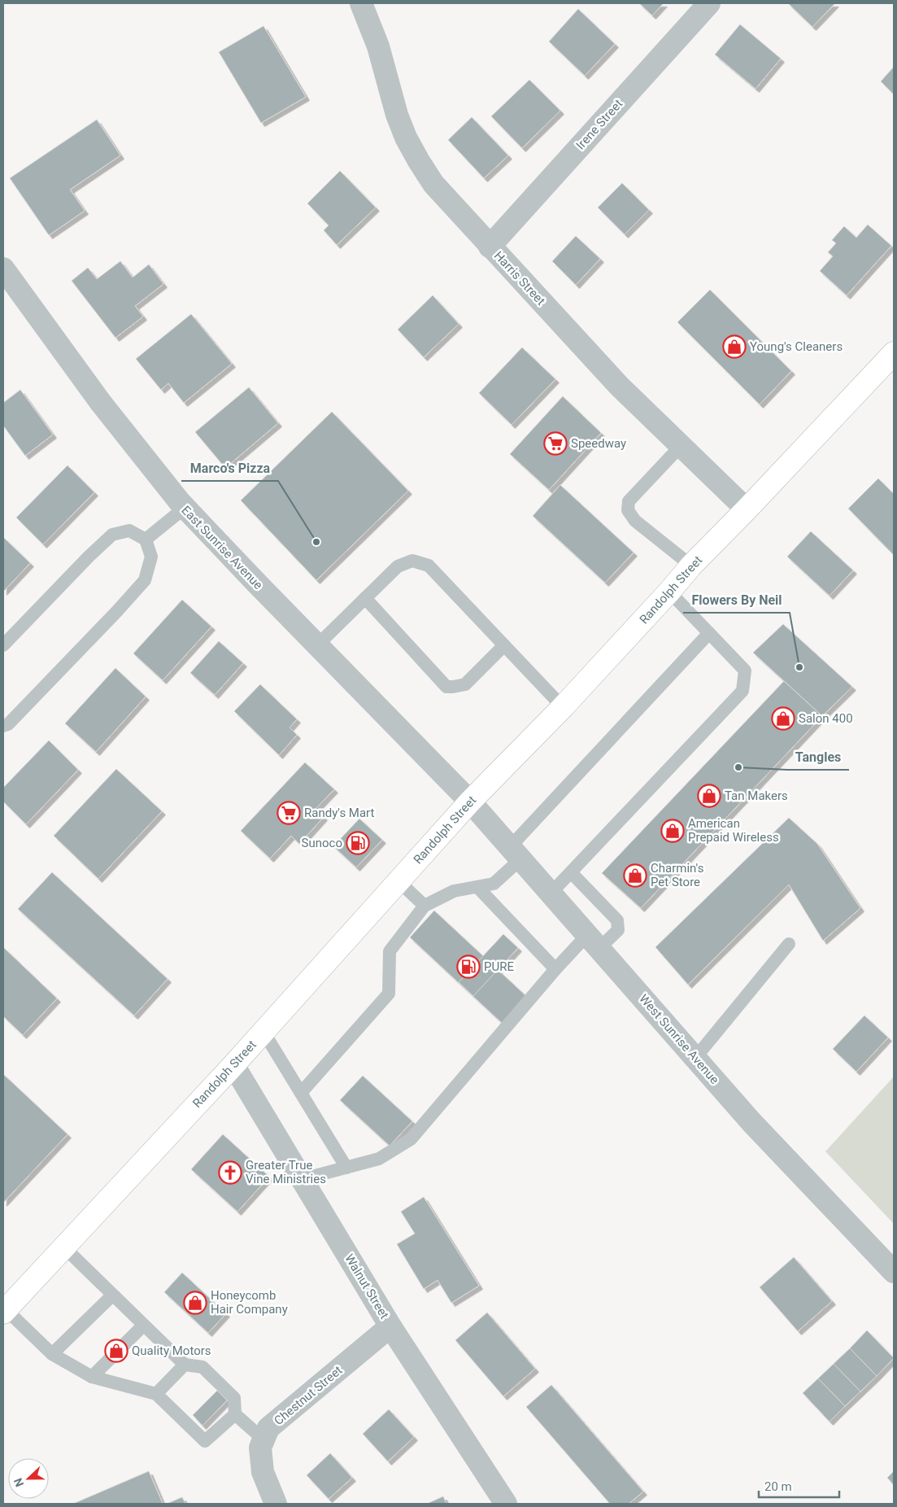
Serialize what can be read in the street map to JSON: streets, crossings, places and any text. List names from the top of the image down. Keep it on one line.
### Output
{"streets":{"main road":["Randolph Street"],"street":["Irene Street","Harris Street","East Sunrise Avenue","West Sunrise Avenue","Walnut Street","Chestnut Street"]},"crossings":[["Irene Street","Harris Street"],["Harris Street","Randolph Street"],["East Sunrise Avenue","Randolph Street"],["East Sunrise Avenue","West Sunrise Avenue"],["Randolph Street","West Sunrise Avenue"],["Randolph Street","Walnut Street"],["Walnut Street","Chestnut Street"]],"places":{"shop":["Young's Cleaners","Salon 400","Tan Makers","American Prepaid Wireless","Charmin's Pet Store","Honeycomb Hair Company","Quality Motors"],"supermarket":["Speedway","Randy's Mart"],"other":["Marco's Pizza","Flowers By Neil","Tangles"],"fuel station":["Sunoco","PURE"],"church":["Greater True Vine Ministries"]},"scale_bar":"20 m","north":"left"}
